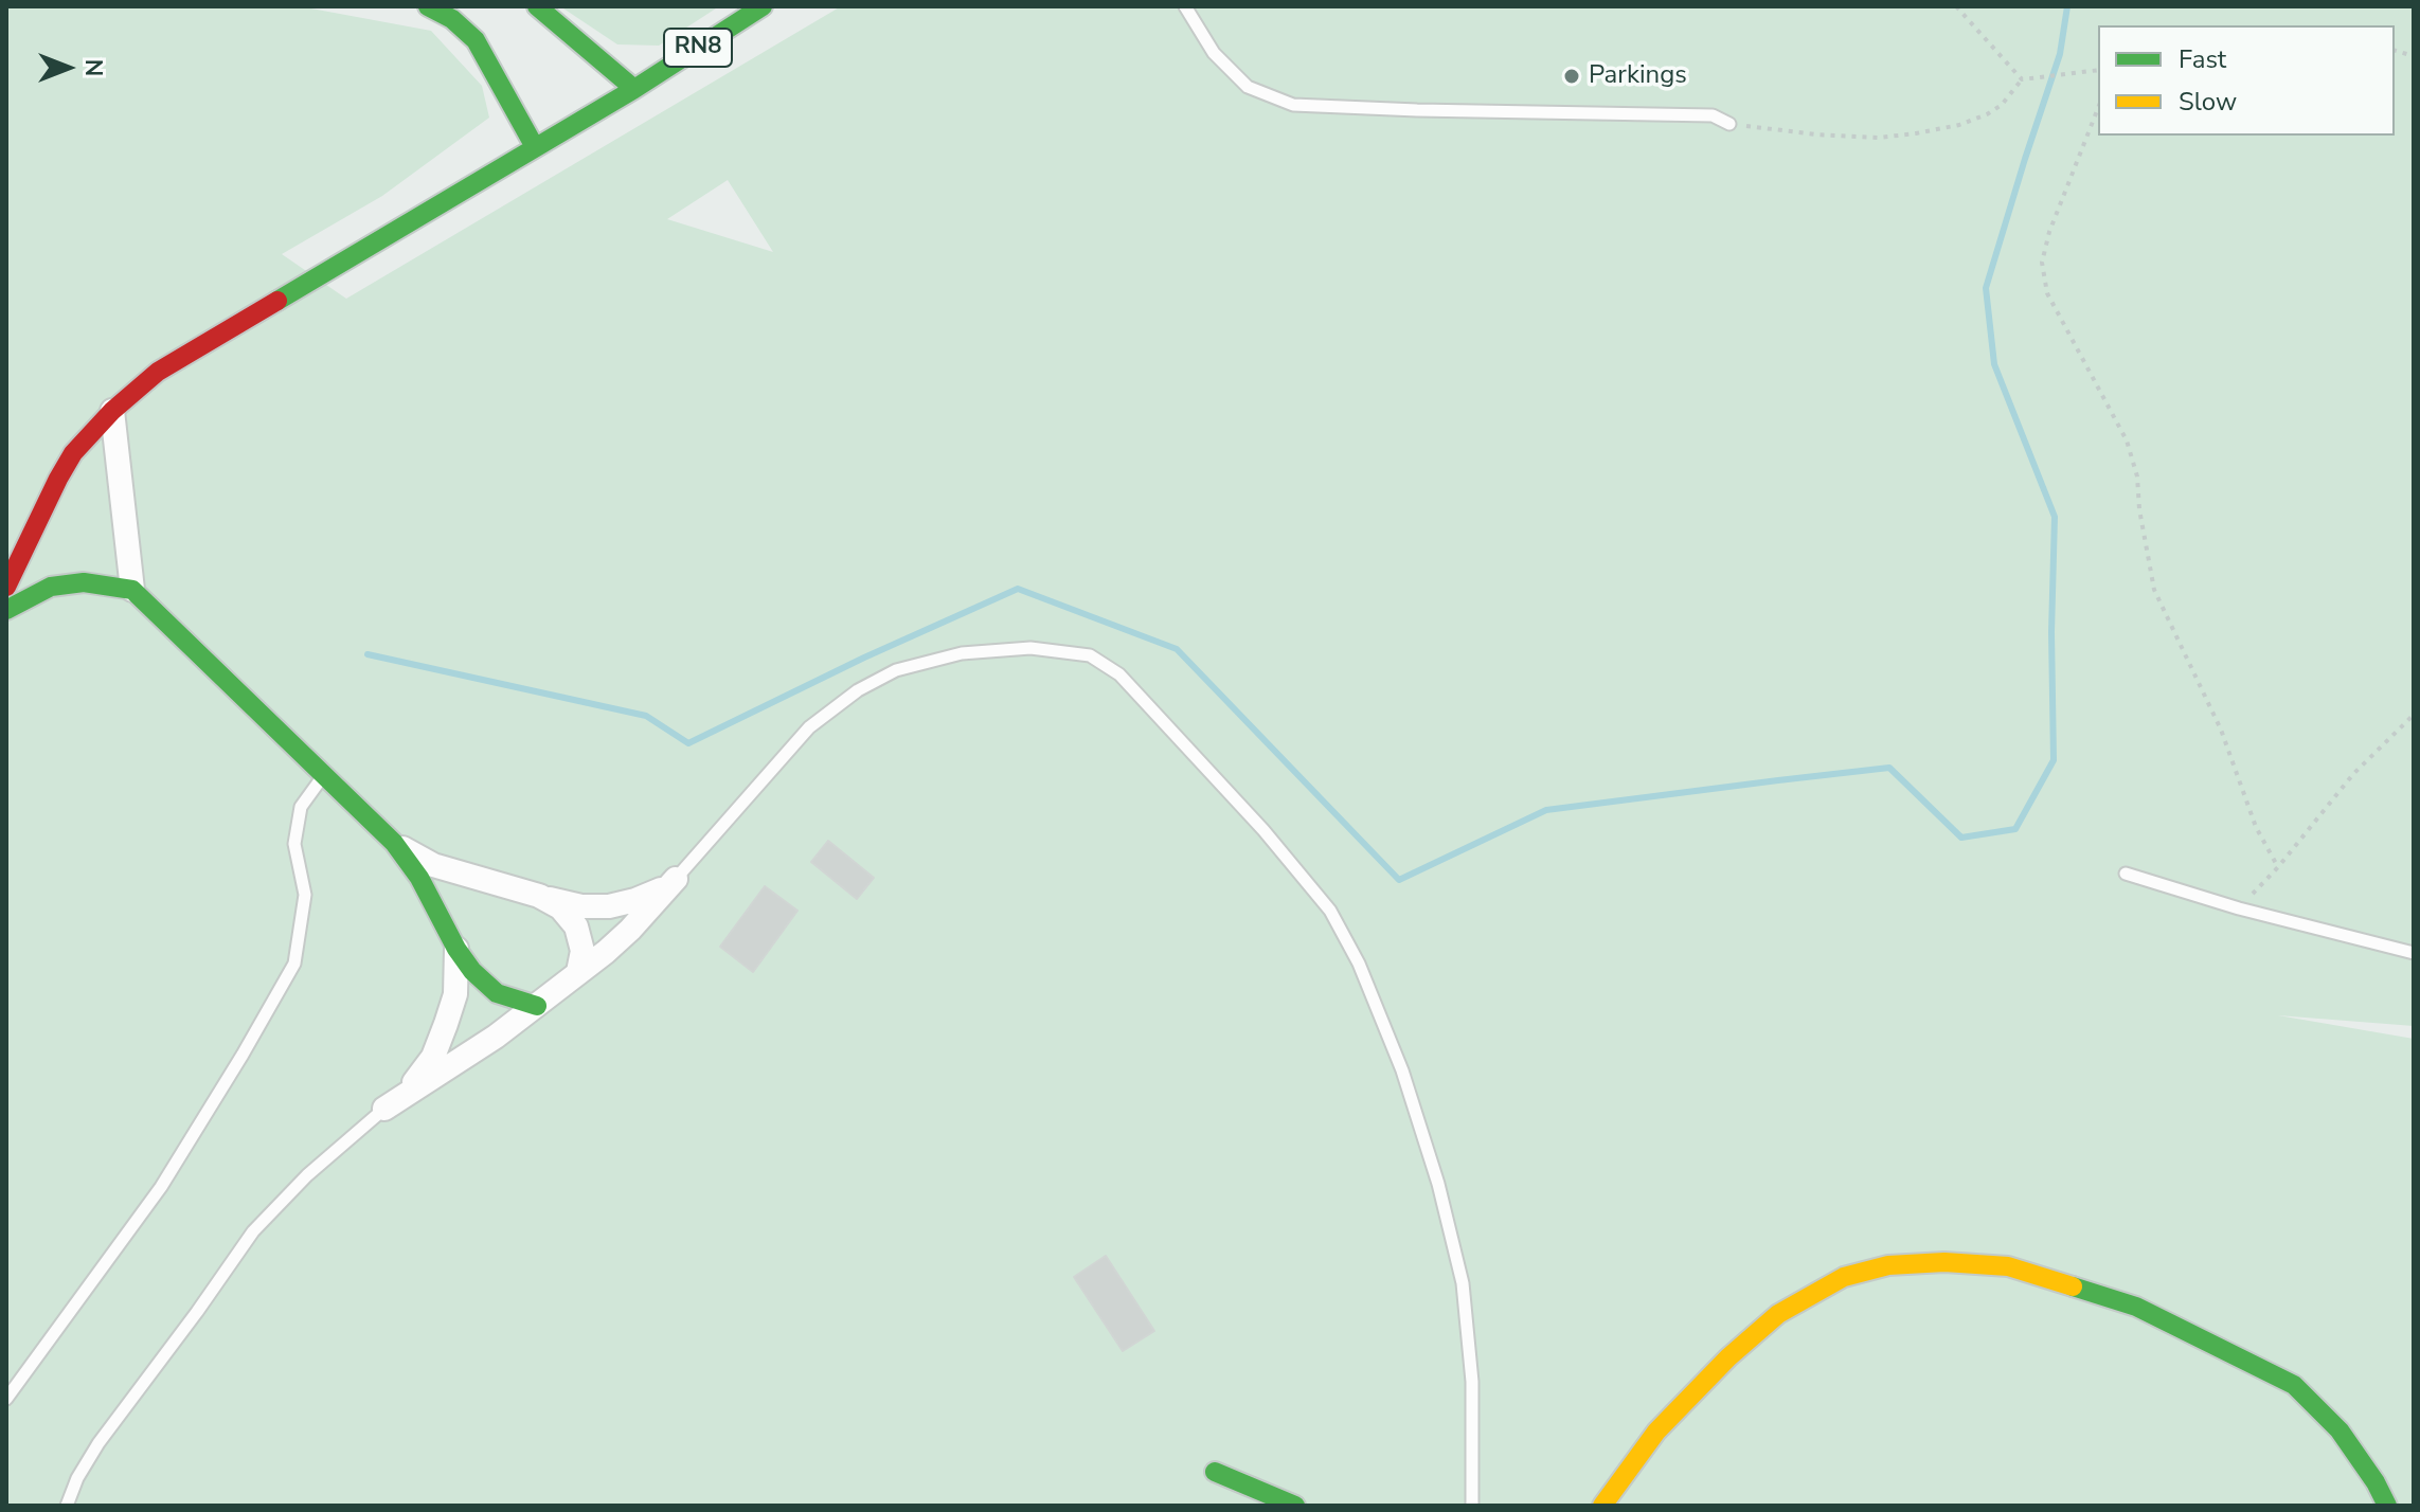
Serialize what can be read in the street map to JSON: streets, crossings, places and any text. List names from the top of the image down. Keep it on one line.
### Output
{"streets":{"street":["RN8"]},"places":["Parkings"],"legend":["Fast","Slow"],"north":"right"}
